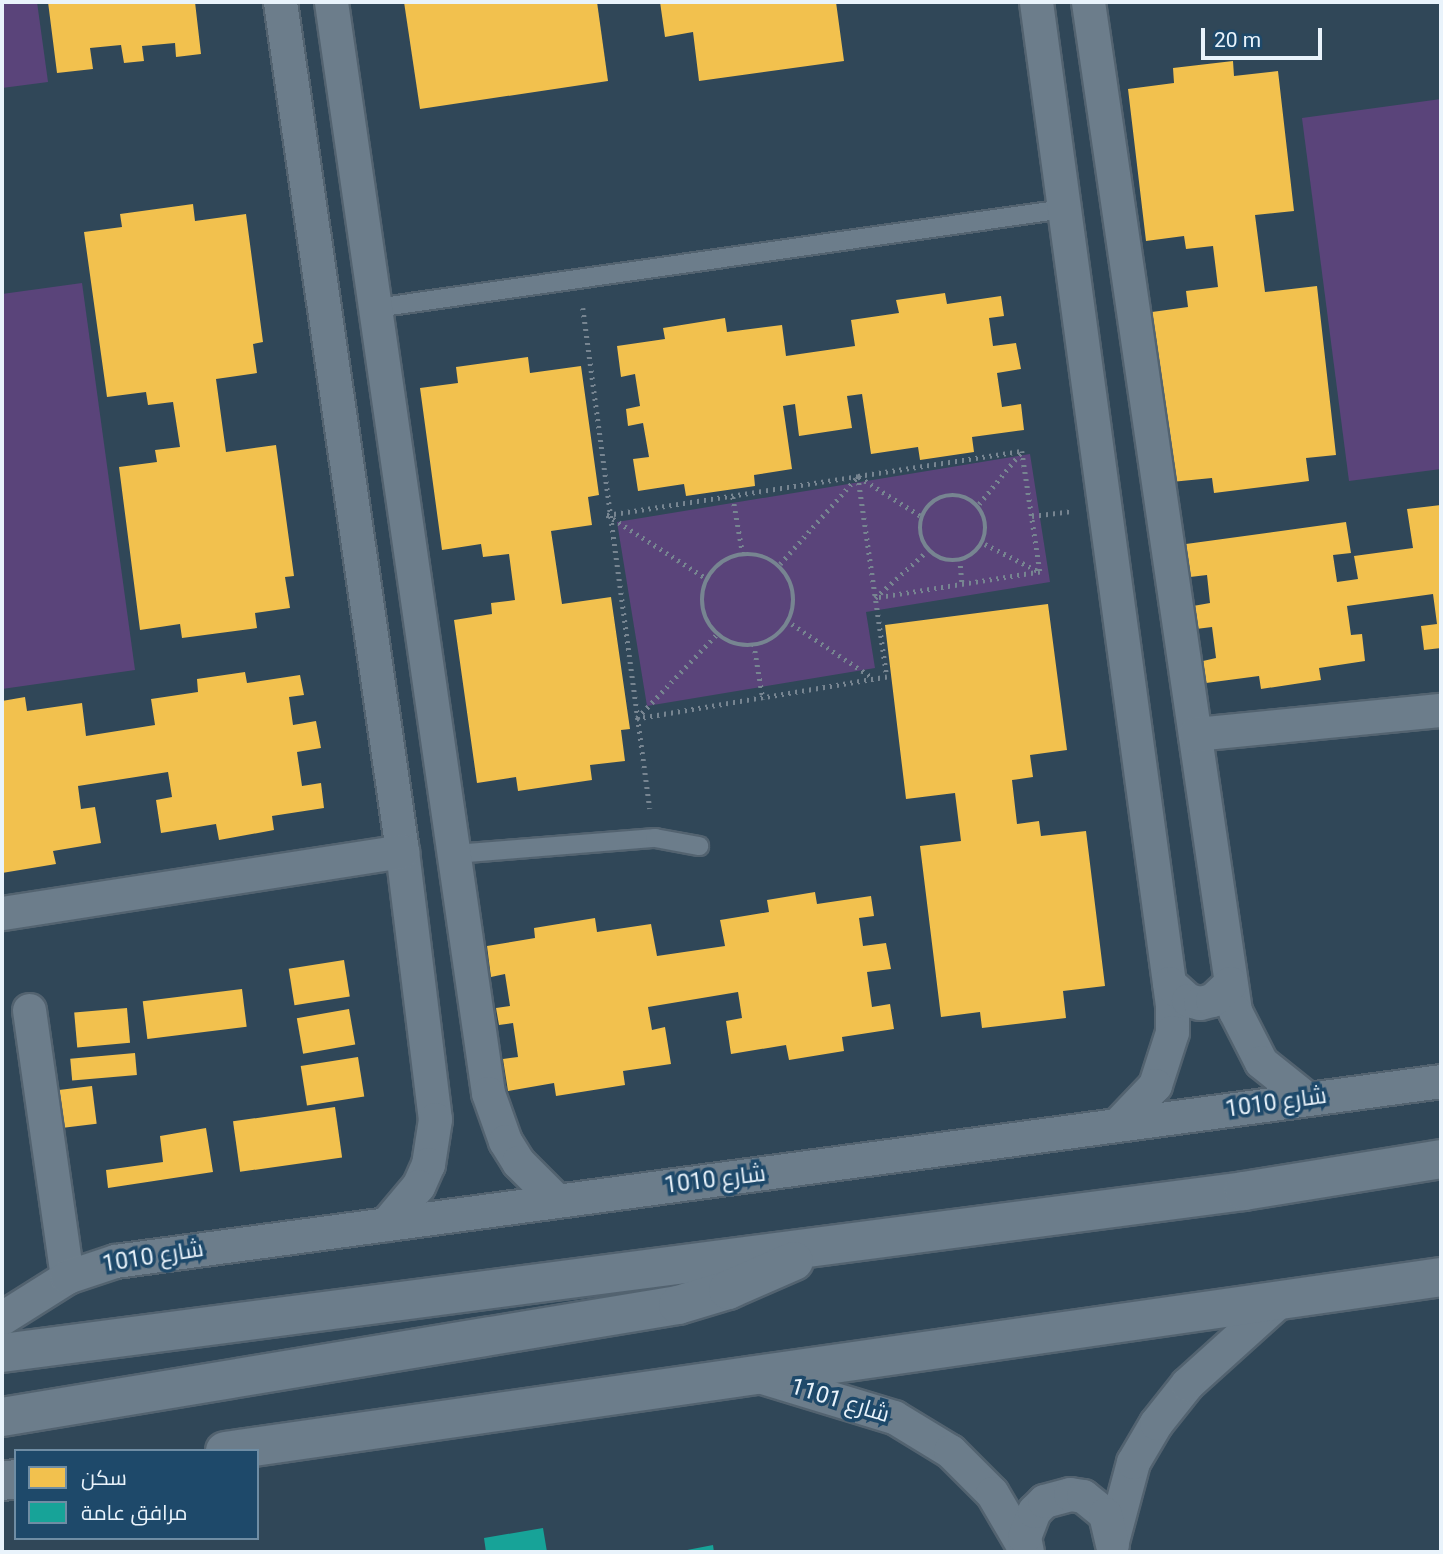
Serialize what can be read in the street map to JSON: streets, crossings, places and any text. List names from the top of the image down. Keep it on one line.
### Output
{"streets":{"street":["شارع 1010","شارع 1101"]},"legend":["سكن","مرافق عامة"],"scale_bar":"20 m"}
